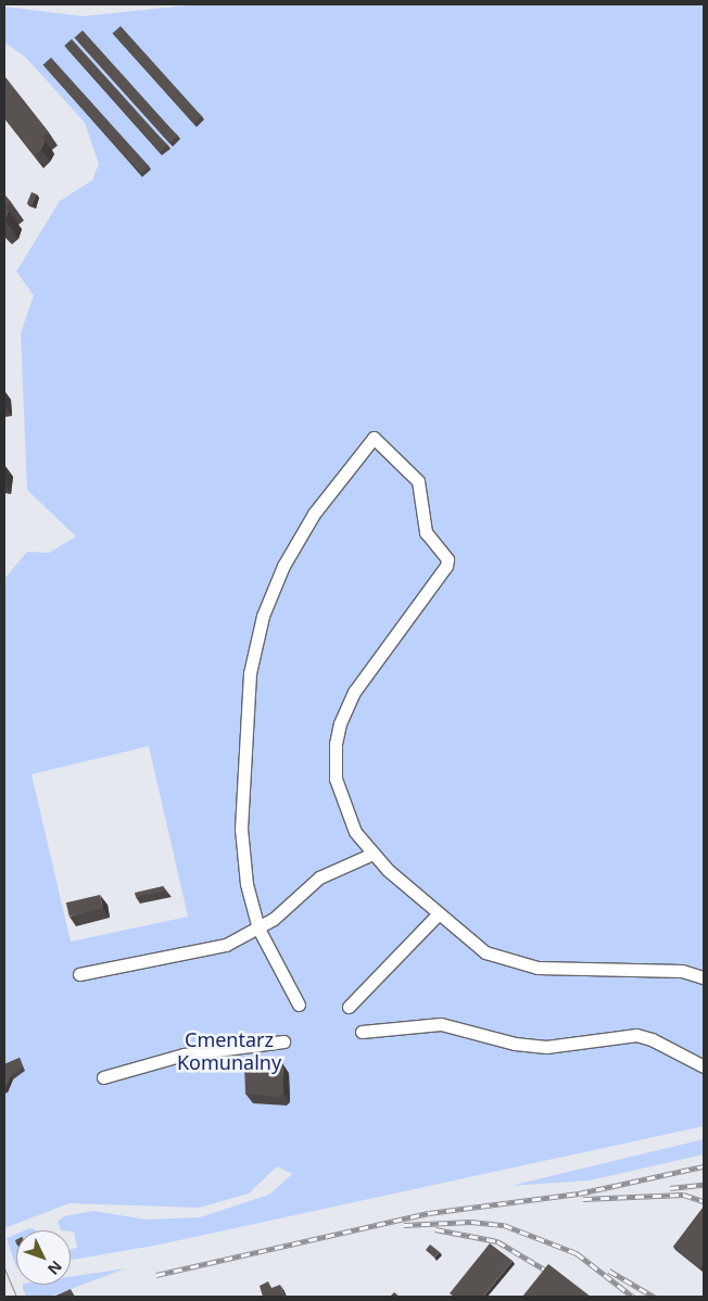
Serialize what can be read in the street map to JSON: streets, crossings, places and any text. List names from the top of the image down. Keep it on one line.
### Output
{"parks":["Cmentarz Komunalny"],"north":"bottom right"}
